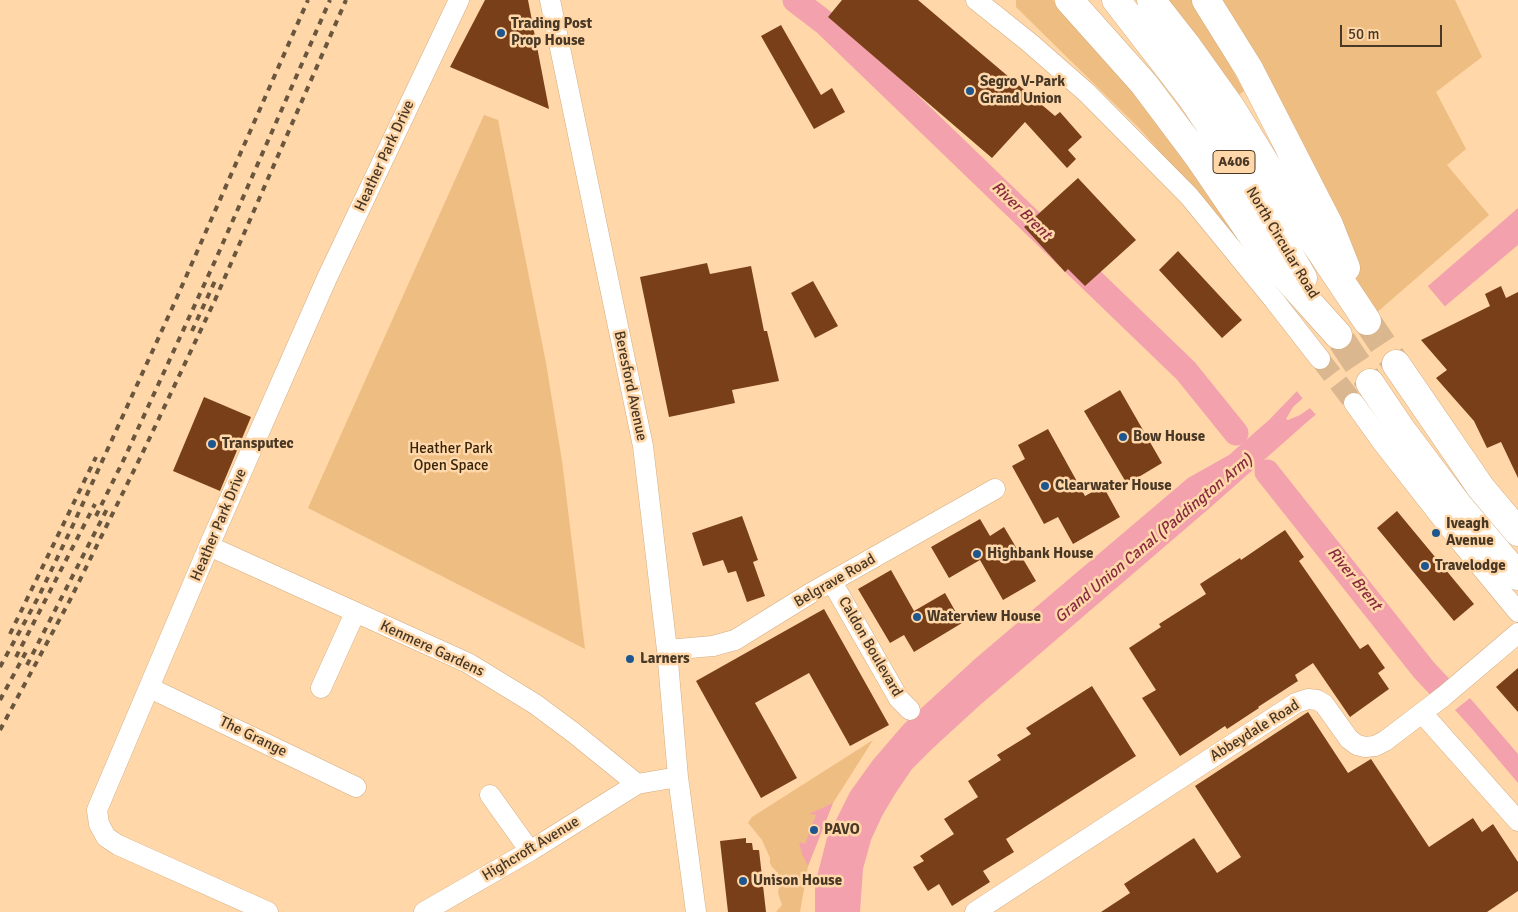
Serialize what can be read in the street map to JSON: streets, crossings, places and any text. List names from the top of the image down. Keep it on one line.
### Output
{"streets":{"highway":["A406","North Circular Road"],"street":["Heather Park Drive","Beresford Avenue","Belgrave Road","Caldon Boulevard","Kenmere Gardens","Abbeydale Road","The Grange","Highcroft Avenue"]},"crossings":[["Heather Park Drive","Kenmere Gardens"],["Heather Park Drive","The Grange"],["Beresford Avenue","Belgrave Road"],["Belgrave Road","Caldon Boulevard"],["Kenmere Gardens","Highcroft Avenue"]],"water":["River Brent","Grand Union Canal (Paddington Arm)"],"parks":["Heather Park Open Space"],"places":["Trading Post Prop House","Segro V-Park Grand Union","Bow House","Transputec","Clearwater House","Iveagh Avenue","Highbank House","Travelodge","Waterview House","Larners","PAVO","Unison House"],"scale_bar":"50 m"}
